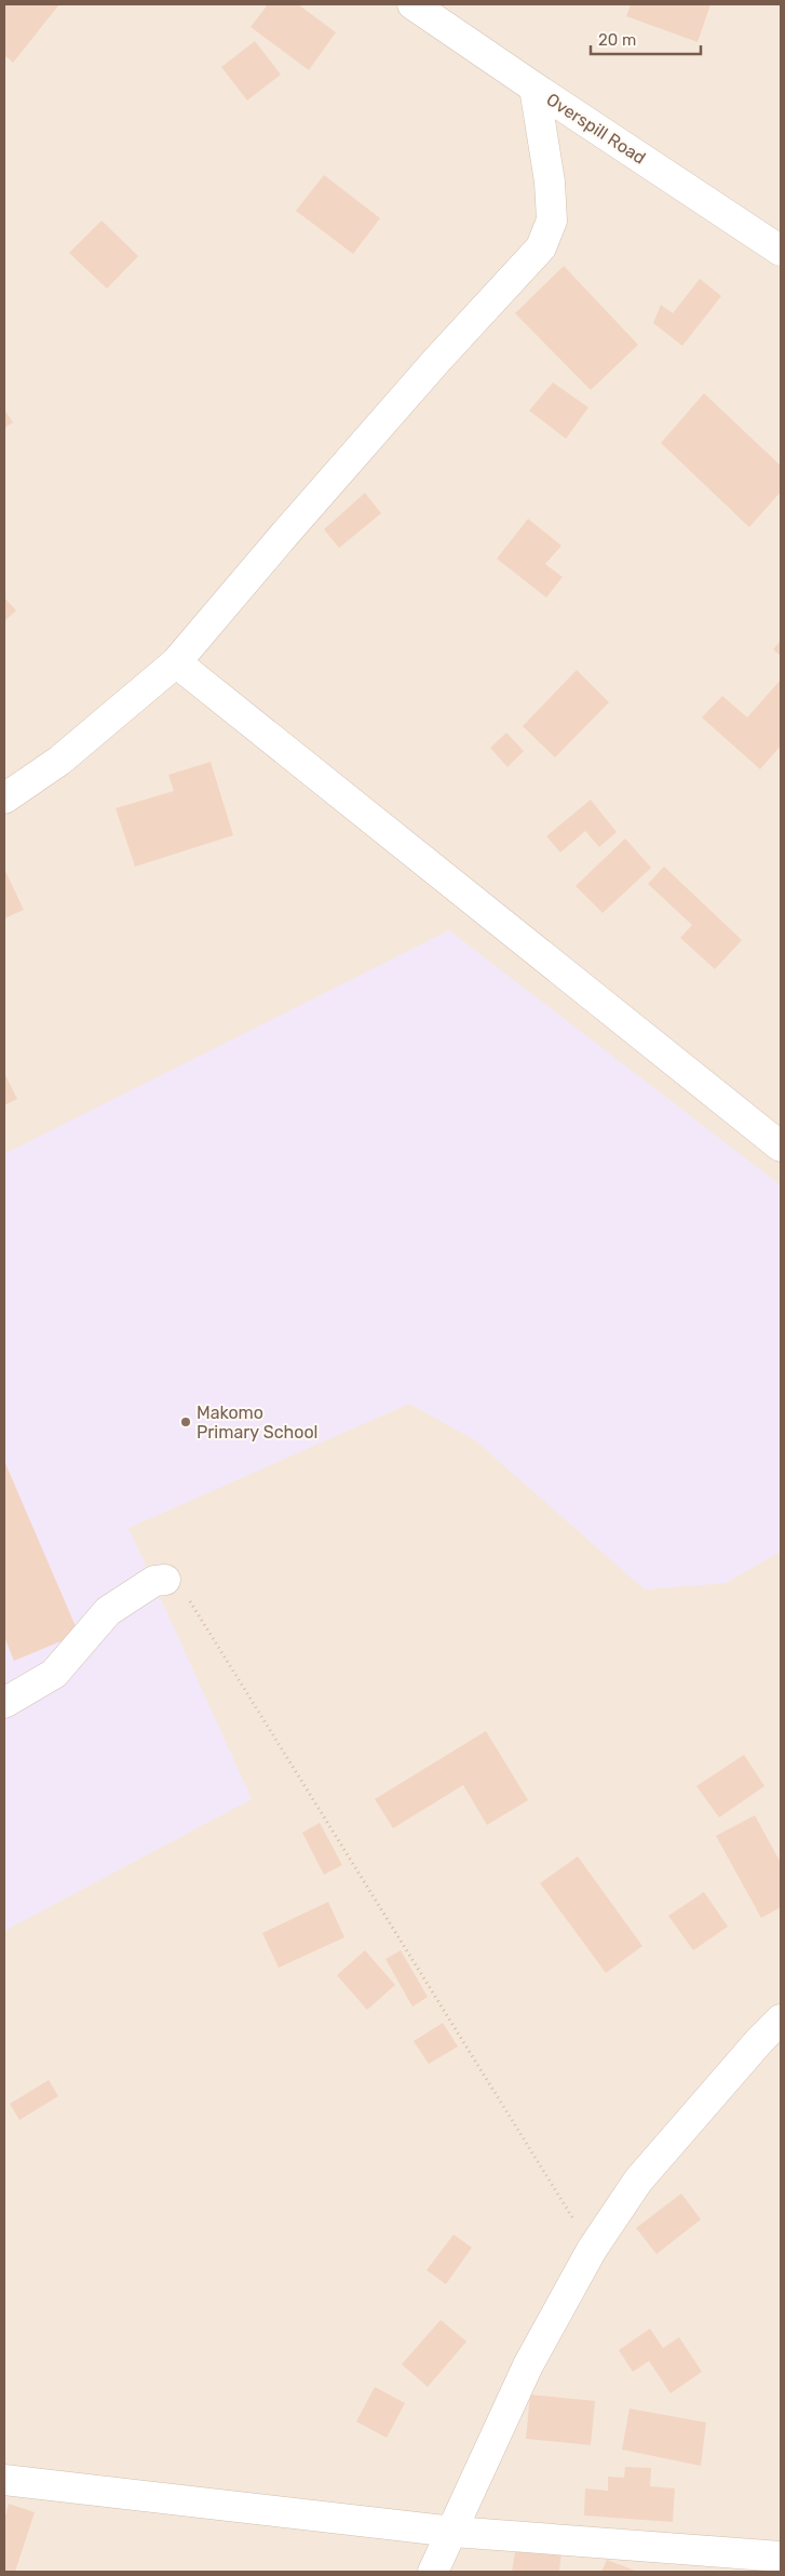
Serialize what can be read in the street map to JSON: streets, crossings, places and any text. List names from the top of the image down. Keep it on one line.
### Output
{"streets":{"street":["Overspill Road"]},"places":["Makomo Primary School"],"scale_bar":"20 m"}
